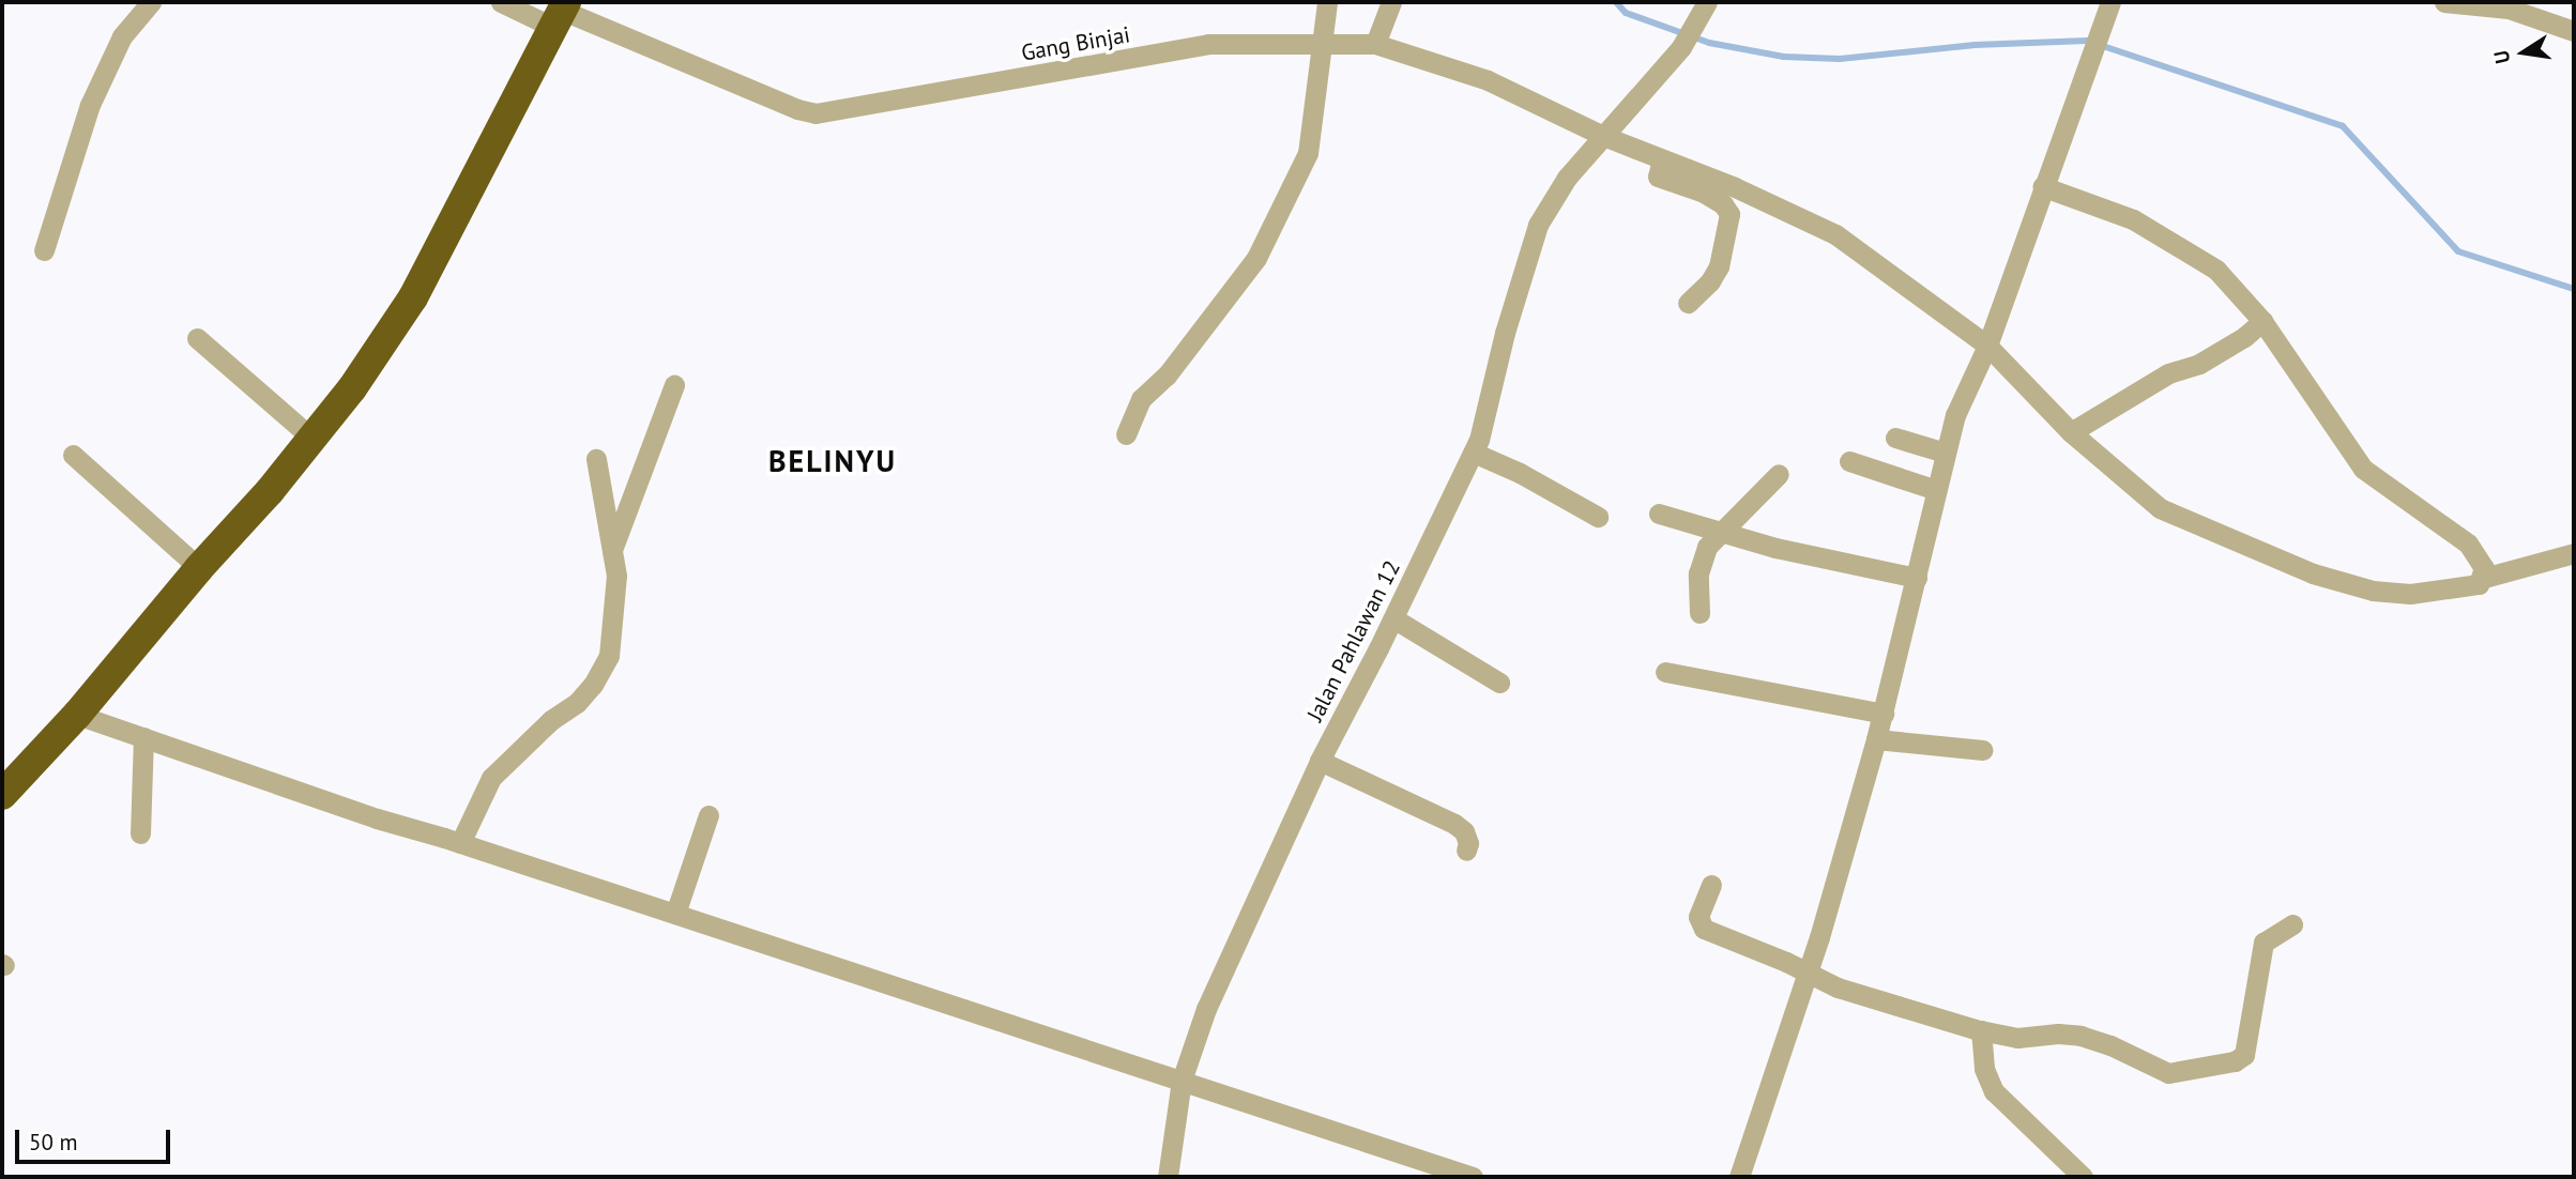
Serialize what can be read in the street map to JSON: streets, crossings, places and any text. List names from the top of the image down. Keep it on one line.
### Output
{"streets":{"street":["Gang Binjai","Jalan Pahlawan 12"]},"crossings":[["Gang Binjai","Jalan Pahlawan 12"]],"districts":["BELINYU"],"scale_bar":"50 m","north":"left"}
